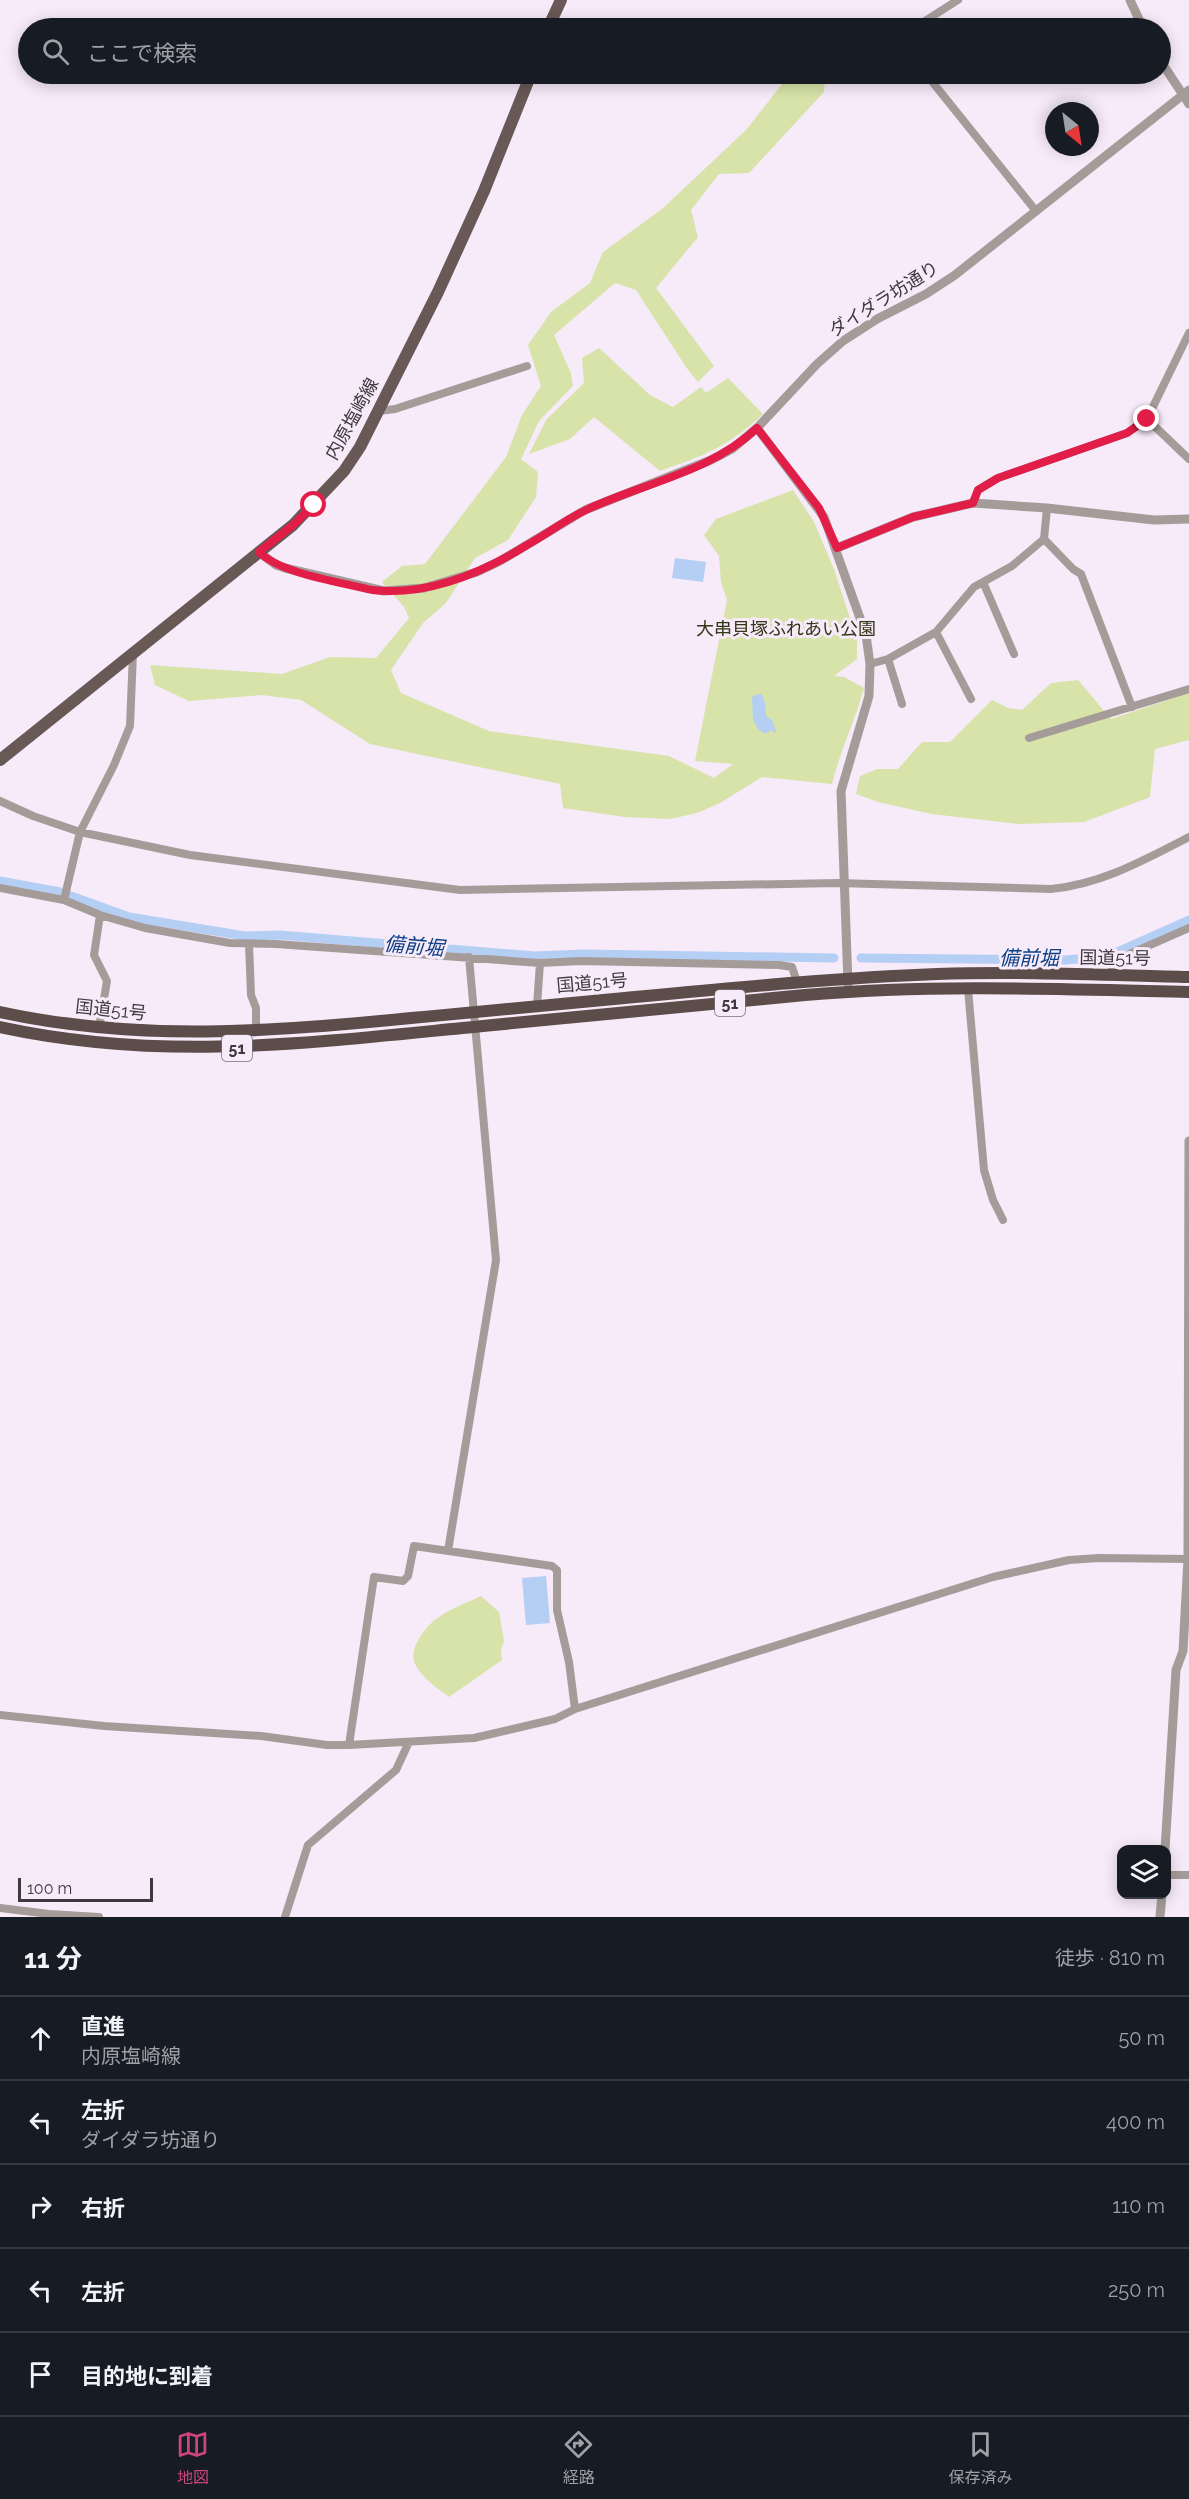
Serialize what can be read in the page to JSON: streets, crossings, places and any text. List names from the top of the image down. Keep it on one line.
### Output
{"streets":{"highway":["国道51号","51"],"main road":["内原塩崎線"],"street":["ダイダラ坊通り"]},"crossings":[["ダイダラ坊通り","内原塩崎線"]],"water":["備前堀"],"parks":["大串貝塚ふれあい公園"],"scale_bar":"100 m","north":"bottom right","page":{"search":"ここで検索","scale":"100 m","heading":["11 分","徒歩 · 810 m"],"list":[["直進","内原塩崎線","50 m"],["左折","ダイダラ坊通り","400 m"],["右折","110 m"],["左折","250 m"],"目的地に到着"],"nav":["地図","経路","保存済み"]}}
